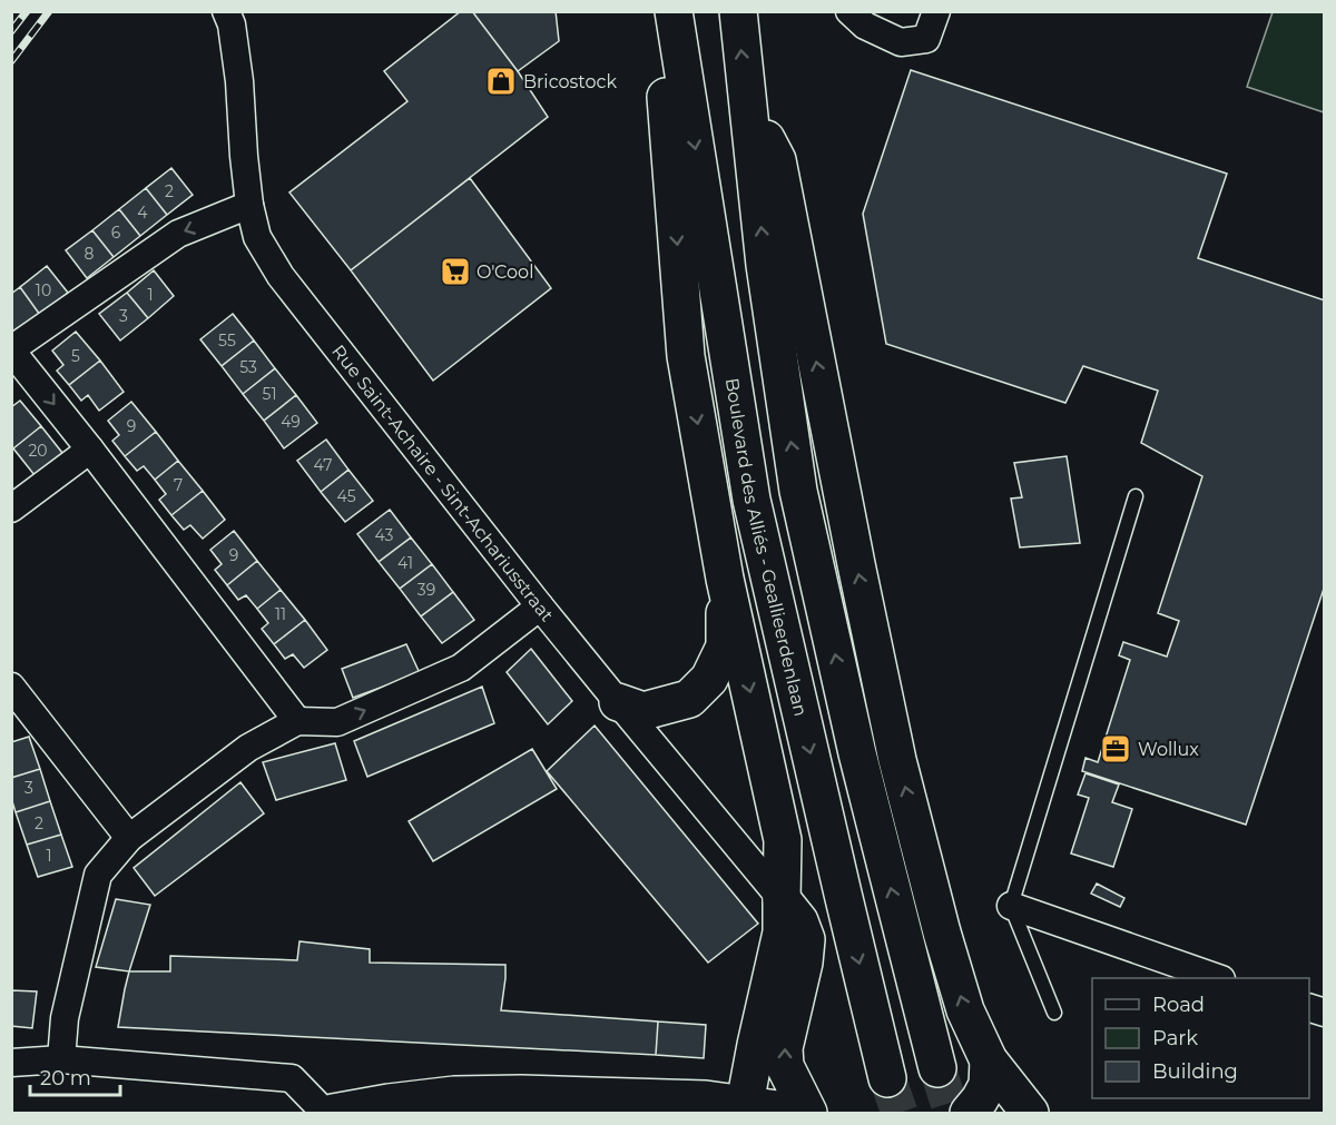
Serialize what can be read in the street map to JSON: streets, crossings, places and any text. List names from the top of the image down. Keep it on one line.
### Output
{"streets":{"main road":["Rue Saint-Achaire - Sint-Achariusstraat","Boulevard des Alliés - Geallieerdenlaan"]},"places":{"shop":["Bricostock"],"supermarket":["O'Cool"],"office":["Wollux"]},"house_numbers":["2","4","6","8","10","1","3","55","5","53","51","49","9","20","47","7","45","43","9","41","39","11","3","2","1"],"legend":["Road","Park","Building"],"scale_bar":"20 m"}
